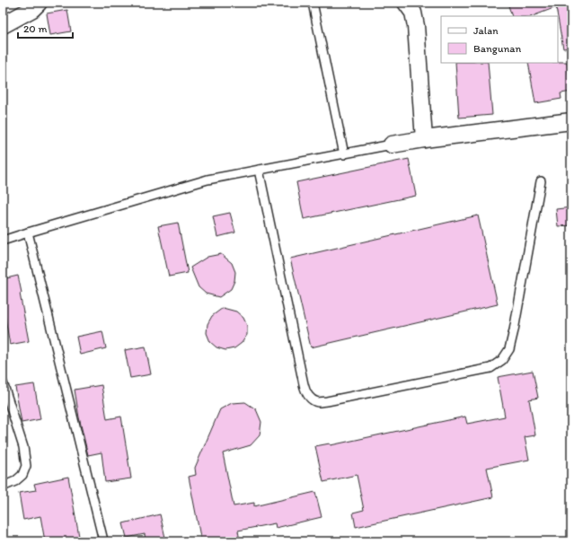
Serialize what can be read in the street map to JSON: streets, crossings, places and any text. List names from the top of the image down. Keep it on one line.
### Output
{"legend":["Jalan","Bangunan"],"scale_bar":"20 m"}
